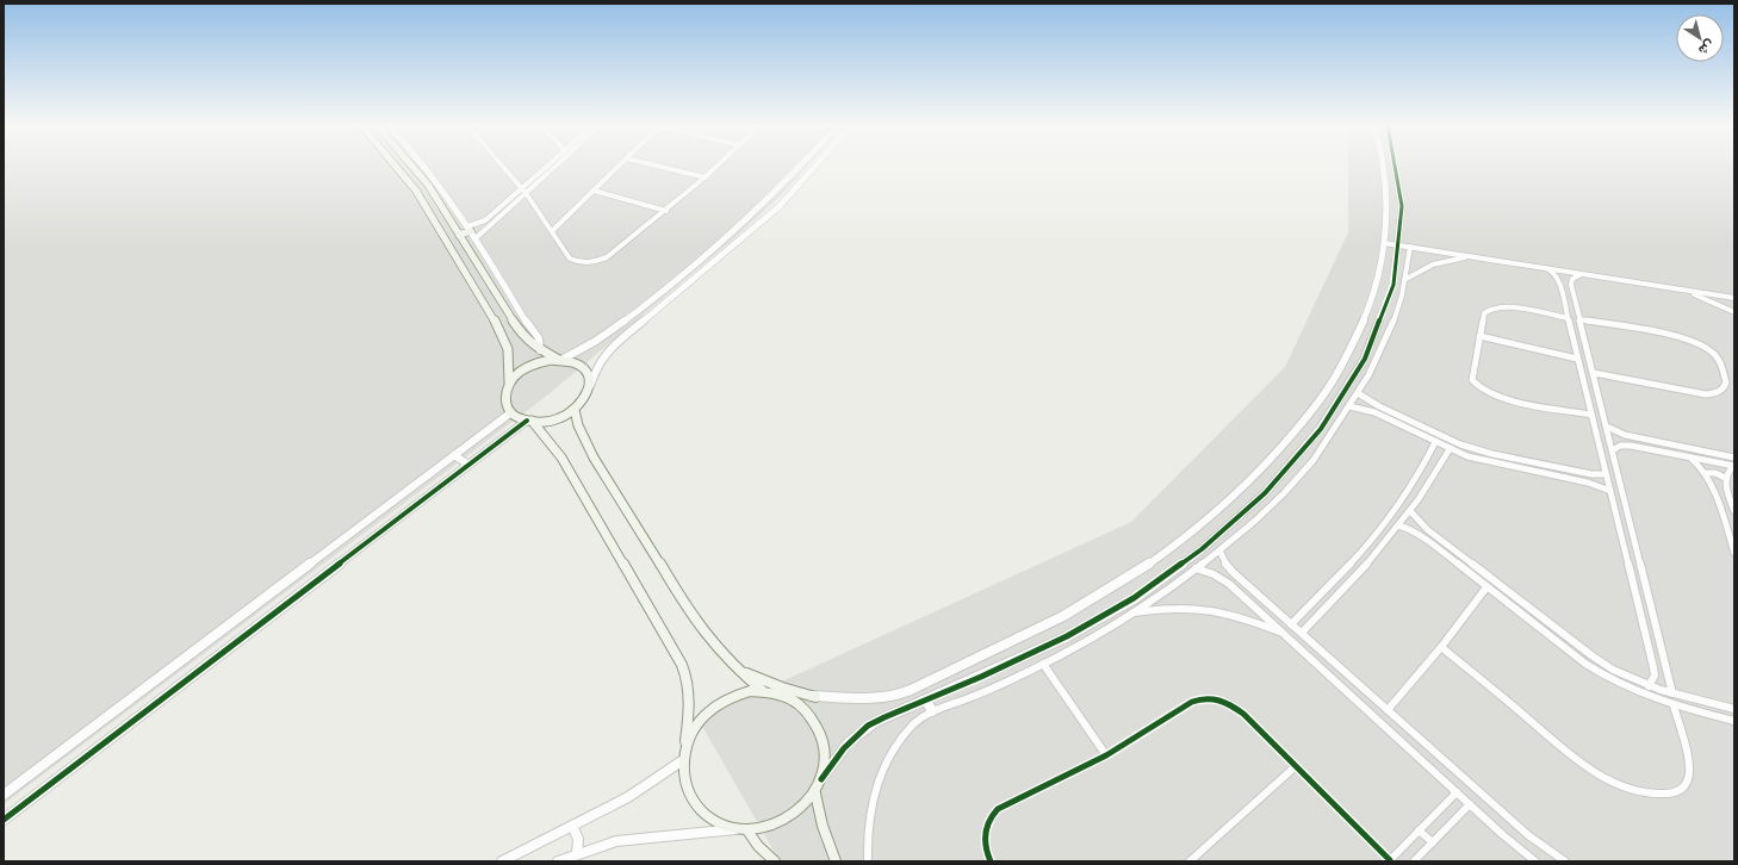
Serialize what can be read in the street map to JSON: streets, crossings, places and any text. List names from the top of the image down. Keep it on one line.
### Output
{"north":"bottom right"}
